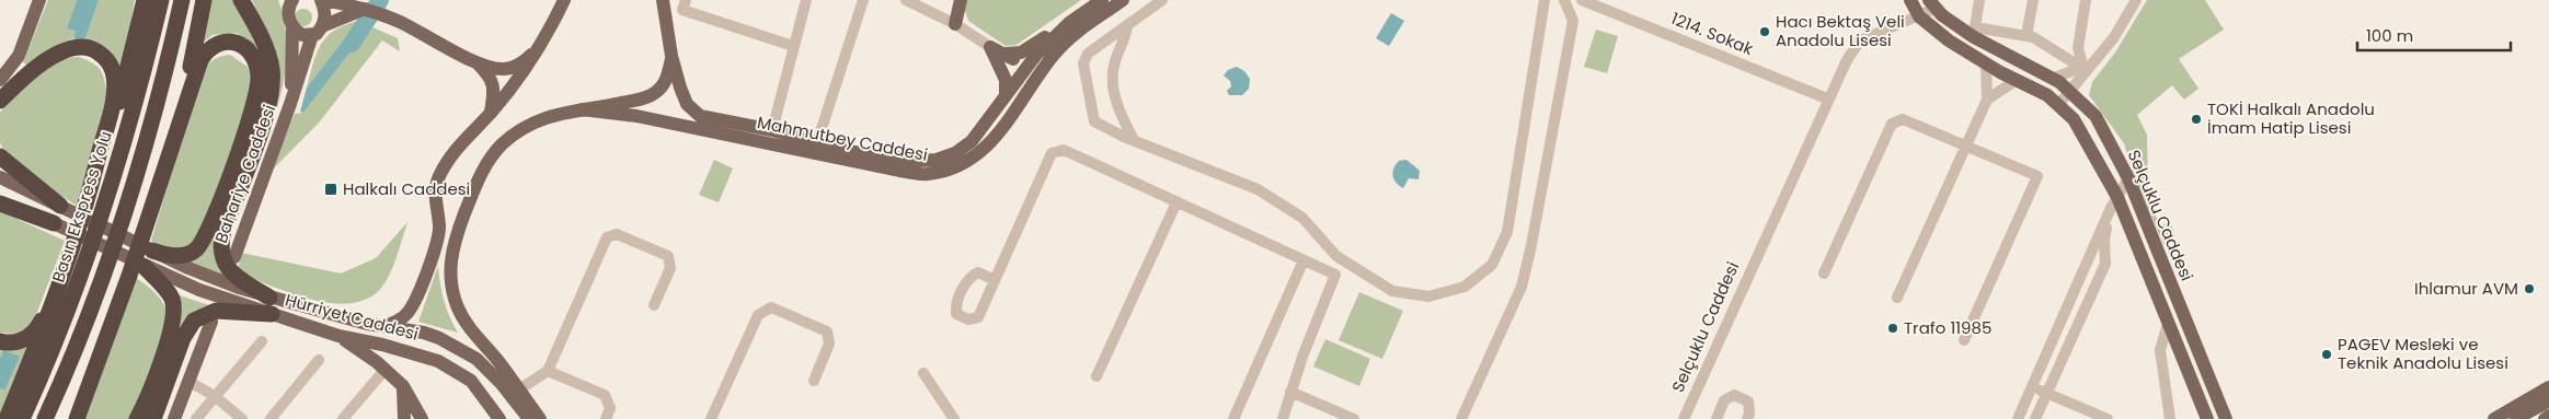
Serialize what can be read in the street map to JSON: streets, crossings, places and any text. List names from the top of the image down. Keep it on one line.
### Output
{"streets":{"highway":["Basın Ekspress Yolu"],"main road":["Mahmutbey Caddesi","Bahariye Caddesi","Selçuklu Caddesi","Hürriyet Caddesi"],"street":["1214. Sokak"]},"crossings":[["1214. Sokak","Selçuklu Caddesi"]],"places":{"other":["Hacı Bektaş Veli Anadolu Lisesi","TOKİ Halkalı Anadolu İmam Hatip Lisesi","Ihlamur AVM","Trafo 11985","PAGEV Mesleki ve Teknik Anadolu Lisesi"],"transit":["Halkalı Caddesi"]},"scale_bar":"100 m"}
